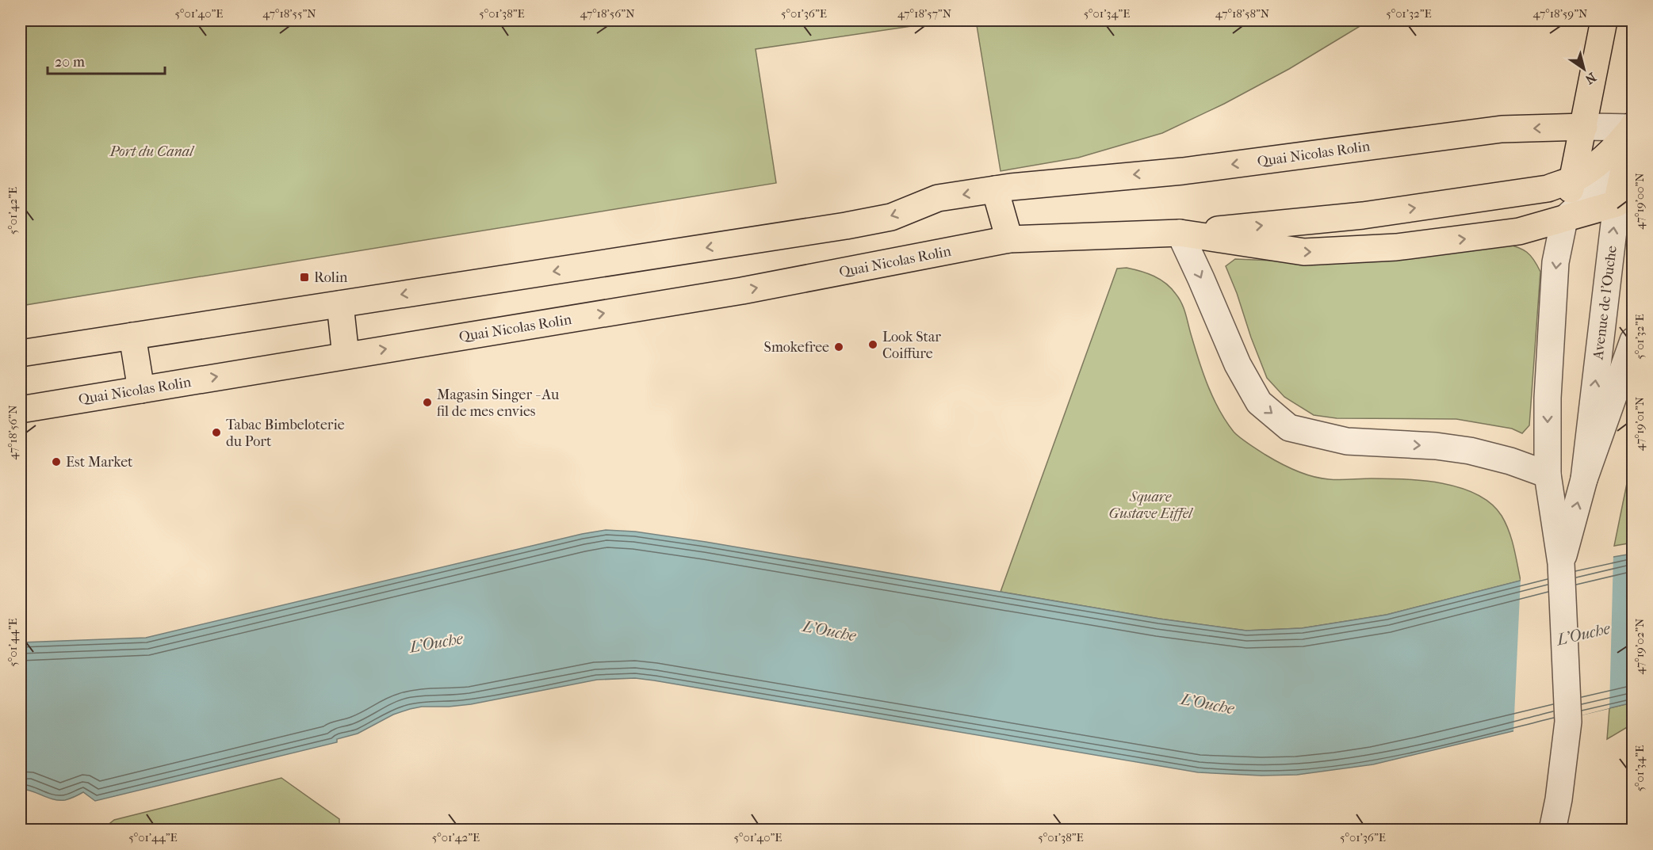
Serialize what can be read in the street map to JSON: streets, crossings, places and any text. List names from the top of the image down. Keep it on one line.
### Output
{"streets":{"main road":["Quai Nicolas Rolin","Avenue de l'Ouche"]},"crossings":[["Quai Nicolas Rolin","Avenue de l'Ouche"]],"water":["L'Ouche"],"parks":["Port du Canal","Square Gustave Eiffel"],"places":{"transit":["Rolin"],"other":["Look Star Coiffure","Smokefree","Magasin Singer - Au fil de mes envies","Tabac Bimbeloterie du Port","Est Market"]},"scale_bar":"20 m","north":"bottom right","coordinates":["5°01'40\"E","47°18'55\"N","5°01'38\"E","47°18'56\"N","5°01'36\"E","47°18'57\"N","5°01'34\"E","47°18'58\"N","5°01'32\"E","47°18'59\"N","47°19'00\"N","5°01'42\"E","47°19'01\"N","5°01'44\"E","47°19'02\"N"]}
